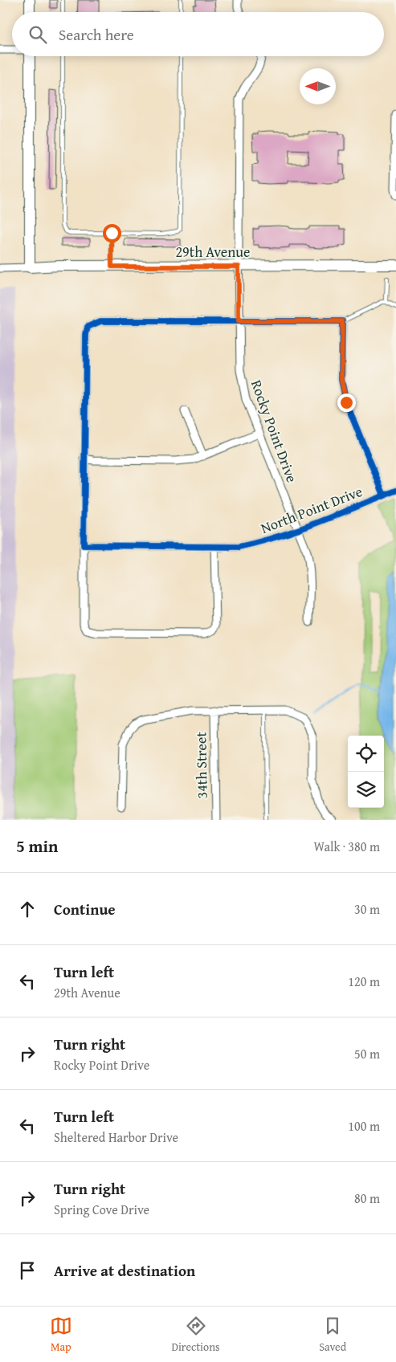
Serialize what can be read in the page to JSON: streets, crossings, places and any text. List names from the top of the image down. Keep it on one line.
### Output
{"streets":{"street":["29th Avenue","Rocky Point Drive","North Point Drive","34th Street"]},"crossings":[["29th Avenue","Rocky Point Drive"],["Rocky Point Drive","North Point Drive"]],"north":"left","page":{"search":"Search here","heading":["5 min","Walk · 380 m"],"list":[["Continue","30 m"],["Turn left","29th Avenue","120 m"],["Turn right","Rocky Point Drive","50 m"],["Turn left","Sheltered Harbor Drive","100 m"],["Turn right","Spring Cove Drive","80 m"],"Arrive at destination"],"nav":["Map","Directions","Saved"]}}
